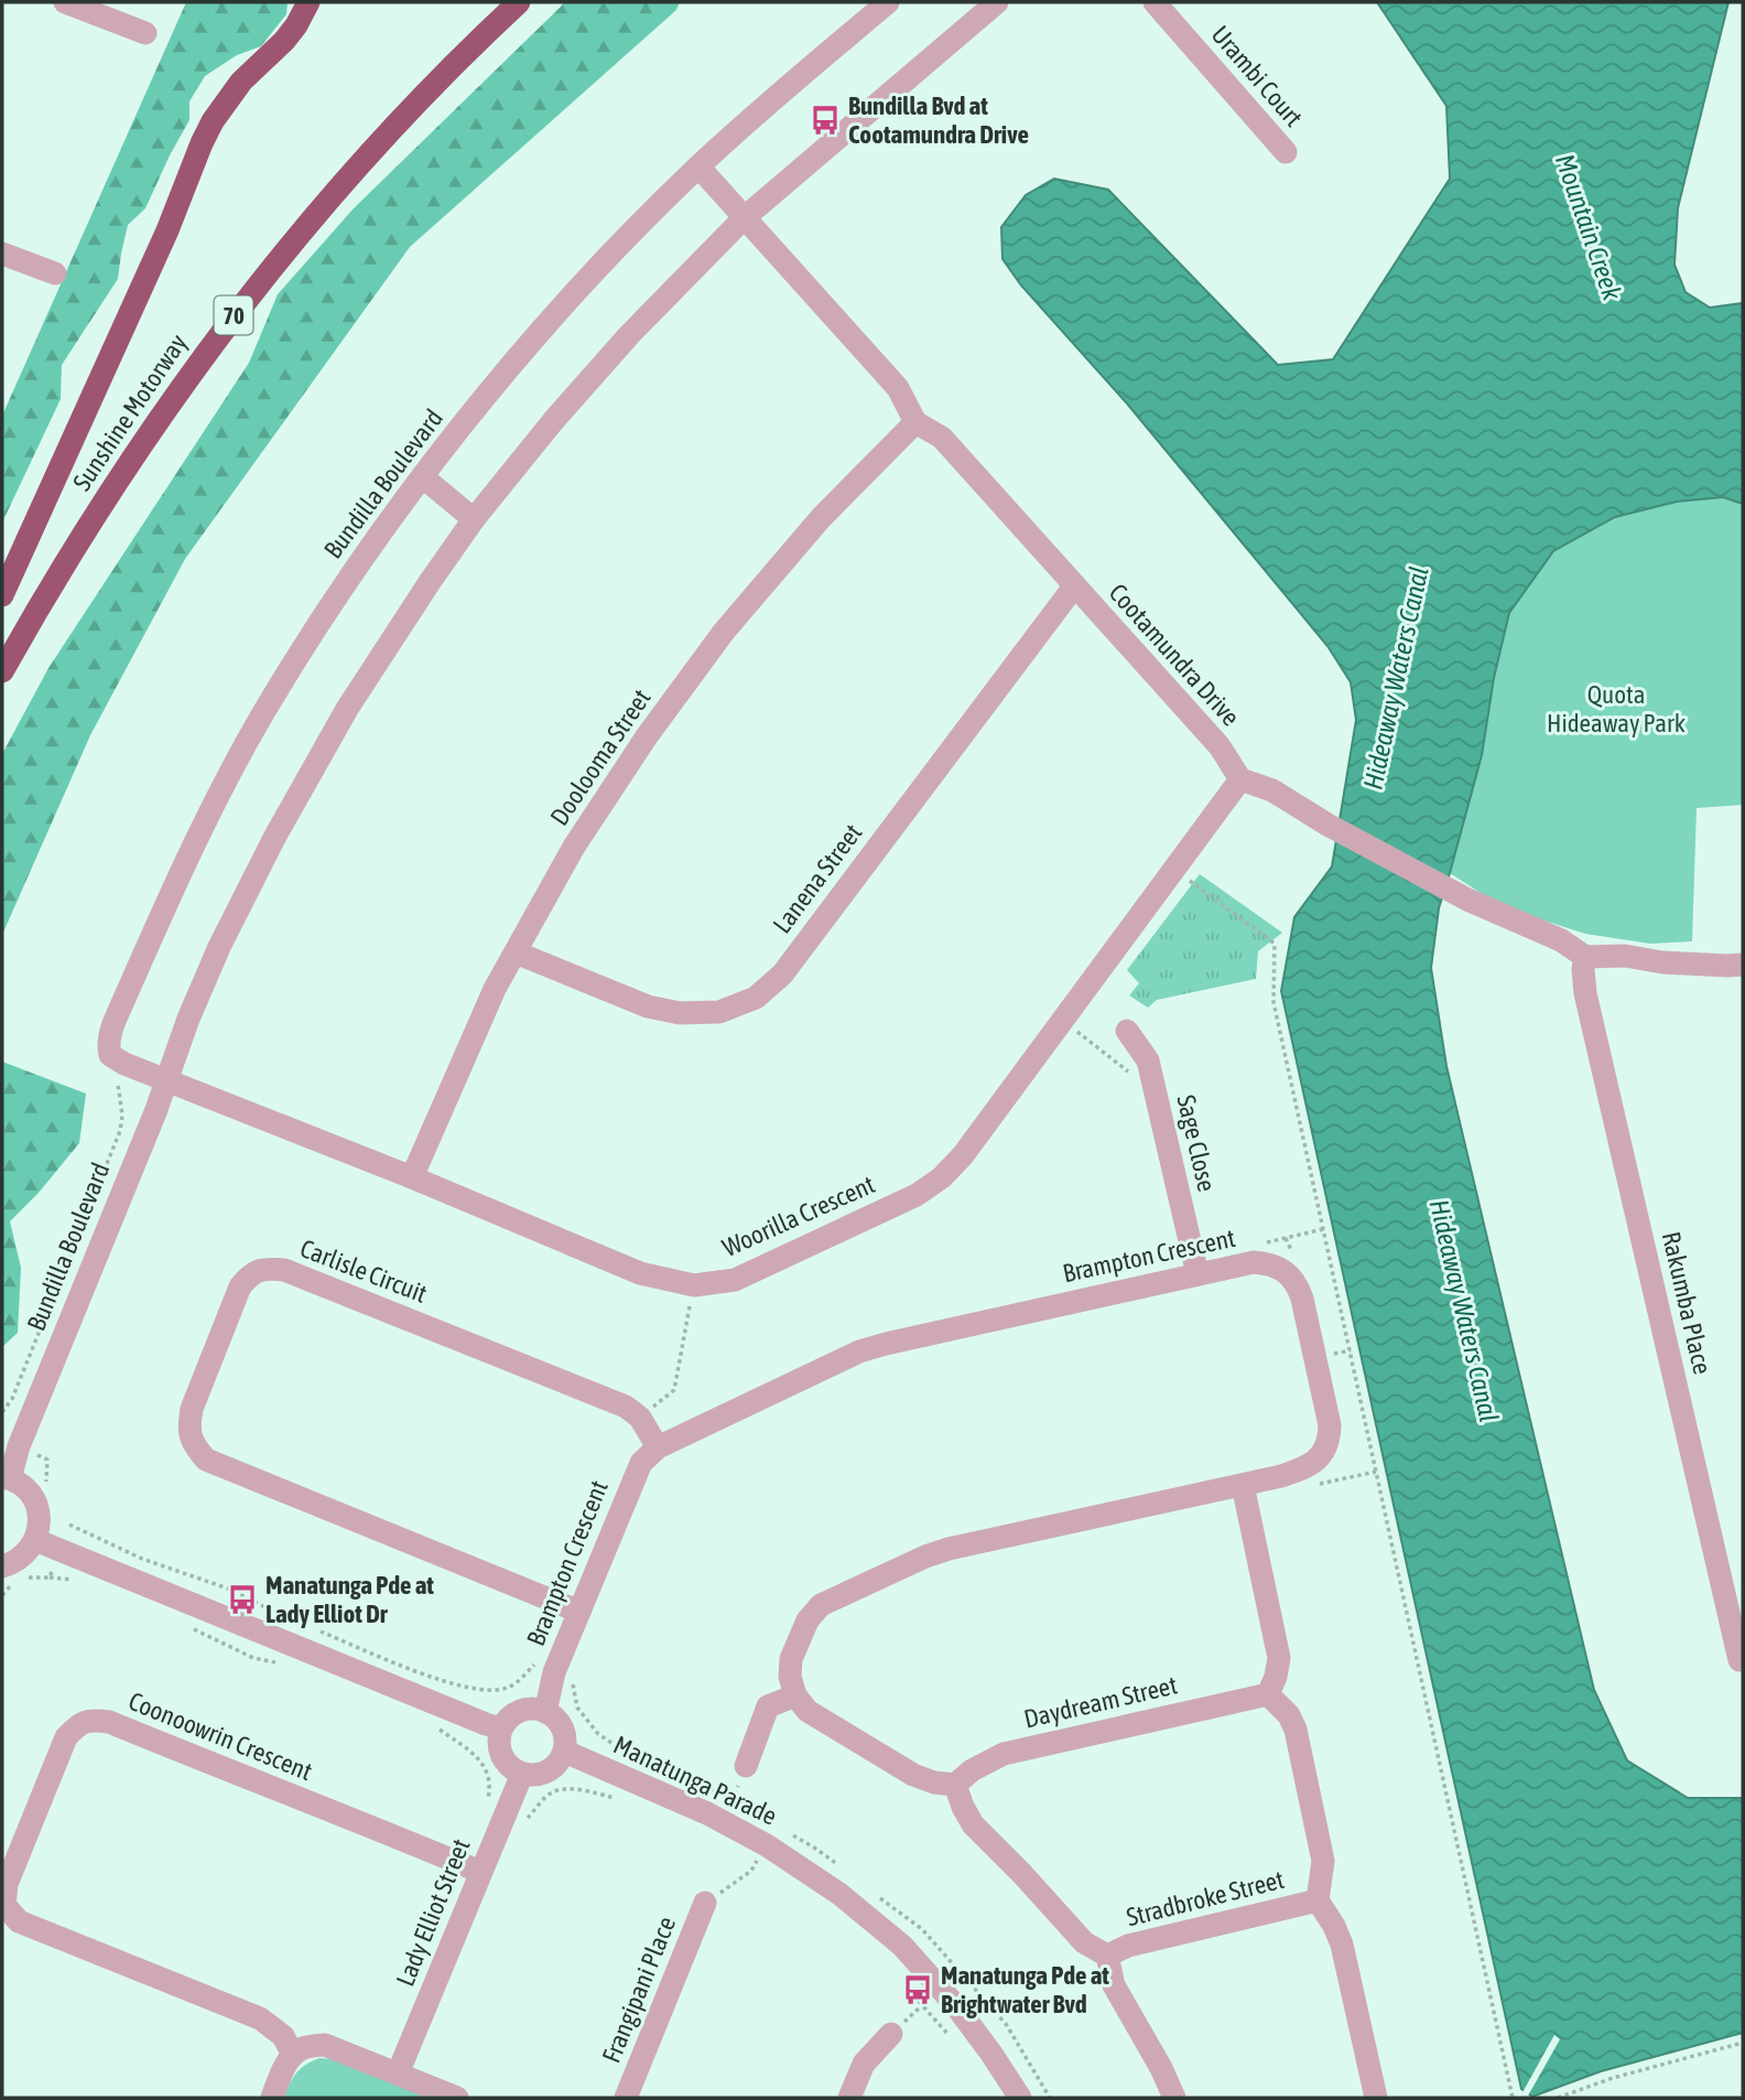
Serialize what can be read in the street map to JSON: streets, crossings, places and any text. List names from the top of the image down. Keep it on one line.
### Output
{"streets":{"highway":["70","Sunshine Motorway"],"street":["Urambi Court","Bundilla Boulevard","Cootamundra Drive","Doolooma Street","Lanena Street","Sage Close","Woorilla Crescent","Brampton Crescent","Carlisle Circuit","Rakumba Place","Daydream Street","Coonoowrin Crescent","Manatunga Parade","Stradbroke Street","Lady Elliot Street","Frangipani Place"]},"crossings":[["Bundilla Boulevard","Cootamundra Drive"],["Bundilla Boulevard","Woorilla Crescent"],["Cootamundra Drive","Doolooma Street"],["Cootamundra Drive","Lanena Street"],["Cootamundra Drive","Woorilla Crescent"],["Doolooma Street","Lanena Street"],["Doolooma Street","Woorilla Crescent"],["Sage Close","Brampton Crescent"],["Brampton Crescent","Carlisle Circuit"],["Brampton Crescent","Manatunga Parade"],["Brampton Crescent","Lady Elliot Street"],["Coonoowrin Crescent","Lady Elliot Street"],["Manatunga Parade","Lady Elliot Street"]],"water":["Mountain Creek","Hideaway Waters Canal"],"parks":["Quota Hideaway Park"],"places":{"bus stop":["Bundilla Bvd at Cootamundra Drive","Manatunga Pde at Lady Elliot Dr","Manatunga Pde at Brightwater Bvd"]}}
